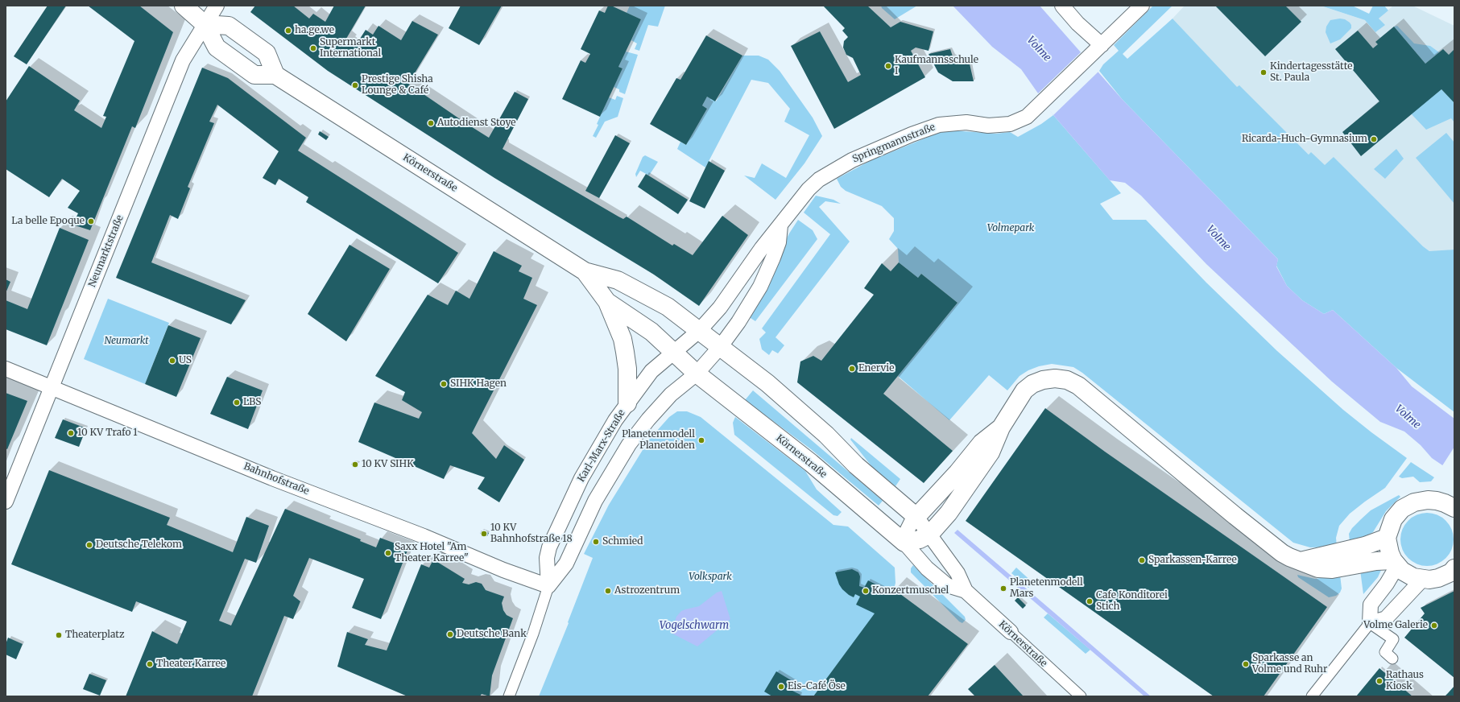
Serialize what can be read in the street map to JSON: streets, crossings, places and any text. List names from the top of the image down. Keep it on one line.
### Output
{"streets":{"street":["Springmannstraße","Körnerstraße","Neumarktstraße","Karl-Marx-Straße","Bahnhofstraße"]},"crossings":[["Springmannstraße","Körnerstraße"],["Springmannstraße","Karl-Marx-Straße"],["Körnerstraße","Karl-Marx-Straße"],["Neumarktstraße","Bahnhofstraße"],["Karl-Marx-Straße","Bahnhofstraße"]],"water":["Volme","Vogelschwarm"],"parks":["Volmepark","Neumarkt","Volkspark"],"places":["ha.ge.we","Supermarkt International","Kaufmannsschule I","Kindertagesstätte St. Paula","Prestige Shisha Lounge & Café","Autodienst Stoye","Ricarda-Huch-Gymnasium","La belle Epoque","US","Enervie","SIHK Hagen","LBS","10 KV Trafo 1","Planetenmodell Planetoiden","10 KV SIHK","10 KV Bahnhofstraße 18","Schmied","Deutsche Telekom","Saxx Hotel \"Am Theater Karree\"","Sparkassen-Karree","Planetenmodell Mars","Astrozentrum","Konzertmuschel","Cafe Konditorei Stich","Volme Galerie","Deutsche Bank","Theaterplatz","Theater Karree","Sparkasse an Volme und Ruhr","Rathaus Kiosk","Eis-Café Öse"]}
